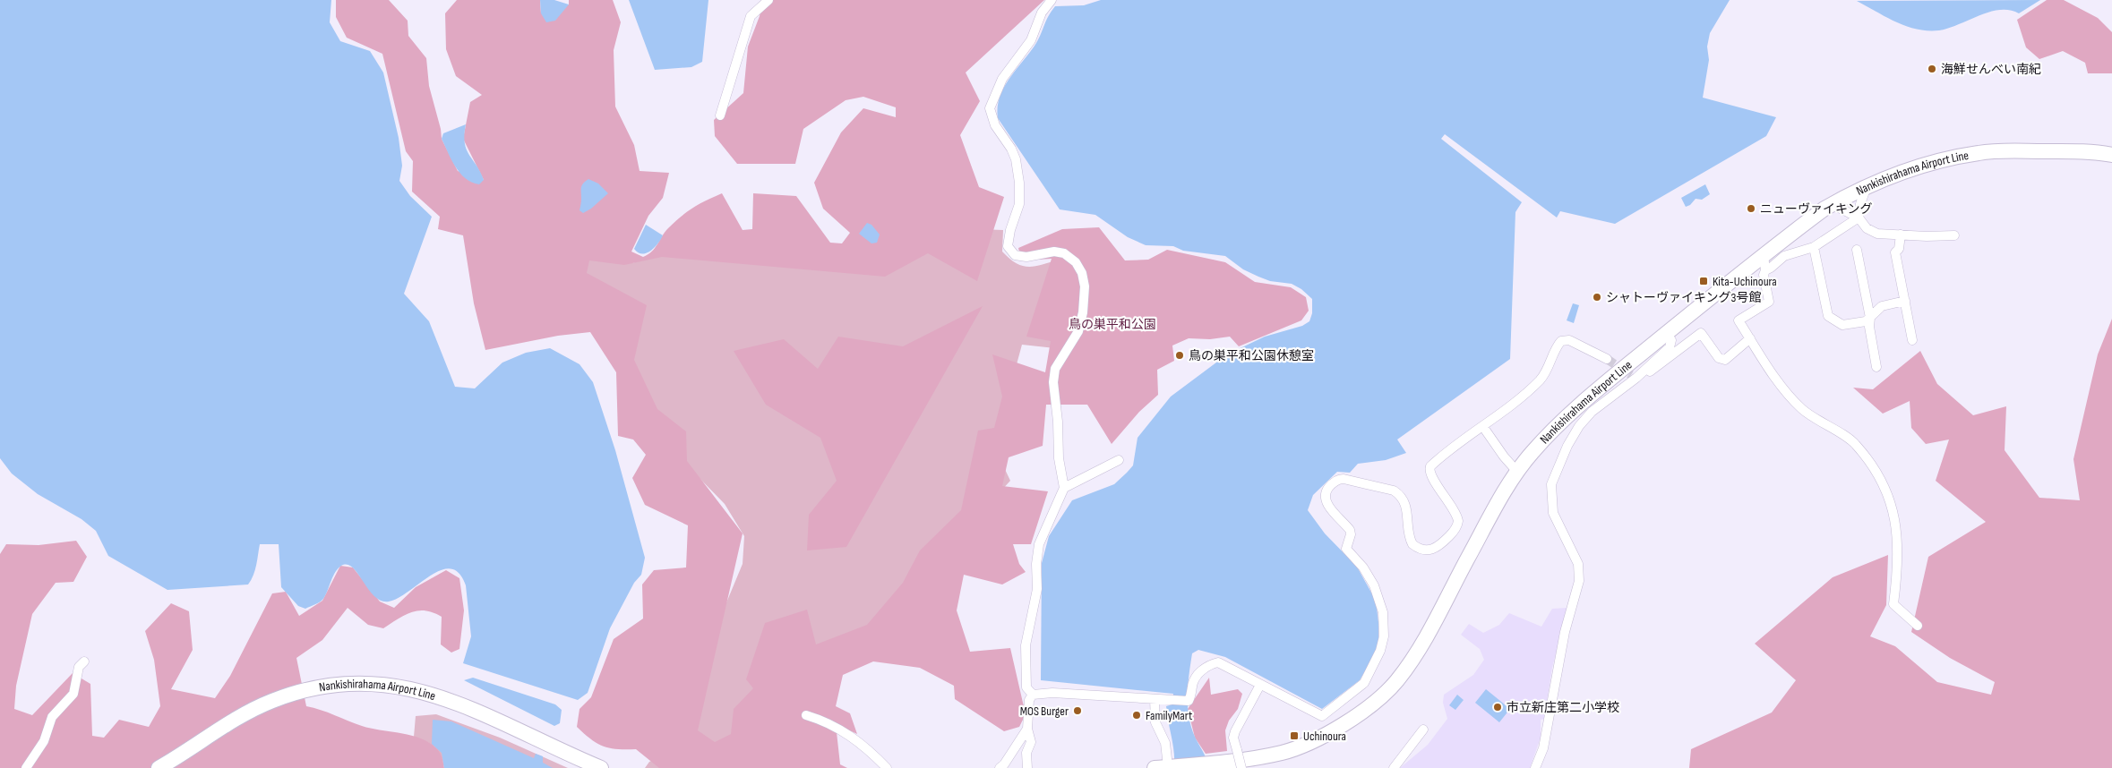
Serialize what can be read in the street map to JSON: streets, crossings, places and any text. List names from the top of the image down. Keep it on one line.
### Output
{"streets":{"main road":["Nankishirahama Airport Line"]},"parks":["鳥の巣平和公園"],"places":{"other":["海鮮せんべい南紀","ニューヴァイキング","シャトーヴァイキング3号館","鳥の巣平和公園休憩室","市立新庄第二小学校","MOS Burger","FamilyMart"],"transit":["Kita-Uchinoura","Uchinoura"]}}
